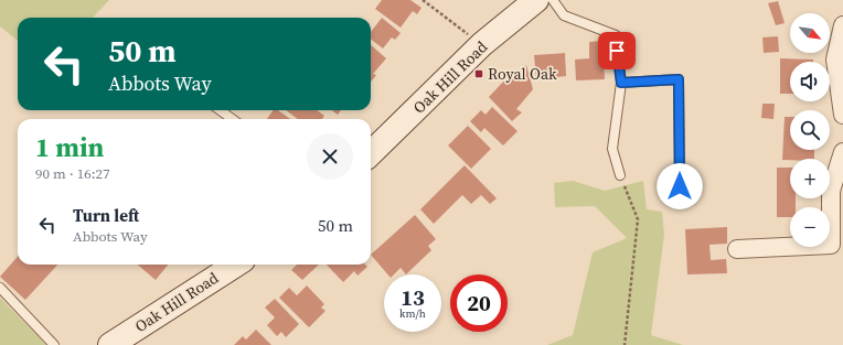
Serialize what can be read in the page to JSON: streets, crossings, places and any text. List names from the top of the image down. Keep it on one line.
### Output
{"streets":{"main road":["Oak Hill Road"]},"places":{"transit":["Royal Oak"]},"north":"bottom right","page":{"map_buttons":["+","−"],"turn":["50 m","Abbots Way"],"heading":["1 min","90 m · 16:27"],"list":[{"name":"Turn left","note":"Abbots Way","value":"50 m"}],"speed":"13 km/h","limit":"20"}}
